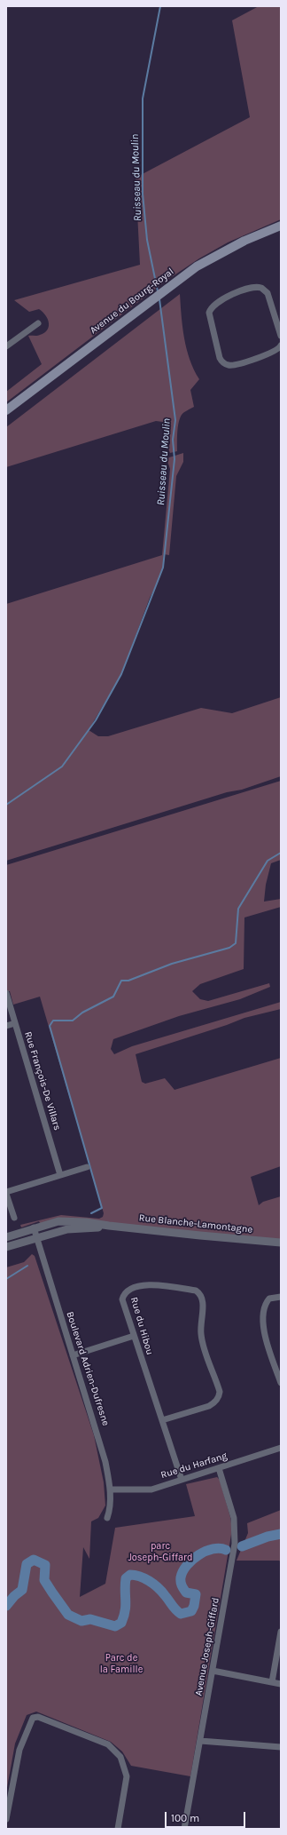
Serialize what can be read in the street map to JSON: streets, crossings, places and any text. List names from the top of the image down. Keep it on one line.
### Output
{"streets":{"main road":["Avenue du Bourg-Royal"],"street":["Rue François-De Villars","Rue Blanche-Lamontagne","Rue du Hibou","Boulevard Adrien-Dufresne","Rue du Harfang","Avenue Joseph-Giffard"]},"crossings":[["Rue Blanche-Lamontagne","Boulevard Adrien-Dufresne"],["Rue du Hibou","Rue du Harfang"],["Boulevard Adrien-Dufresne","Rue du Harfang"],["Rue du Harfang","Avenue Joseph-Giffard"]],"water":["Ruisseau du Moulin"],"parks":["parc Joseph-Giffard","Parc de la Famille"],"scale_bar":"100 m"}
